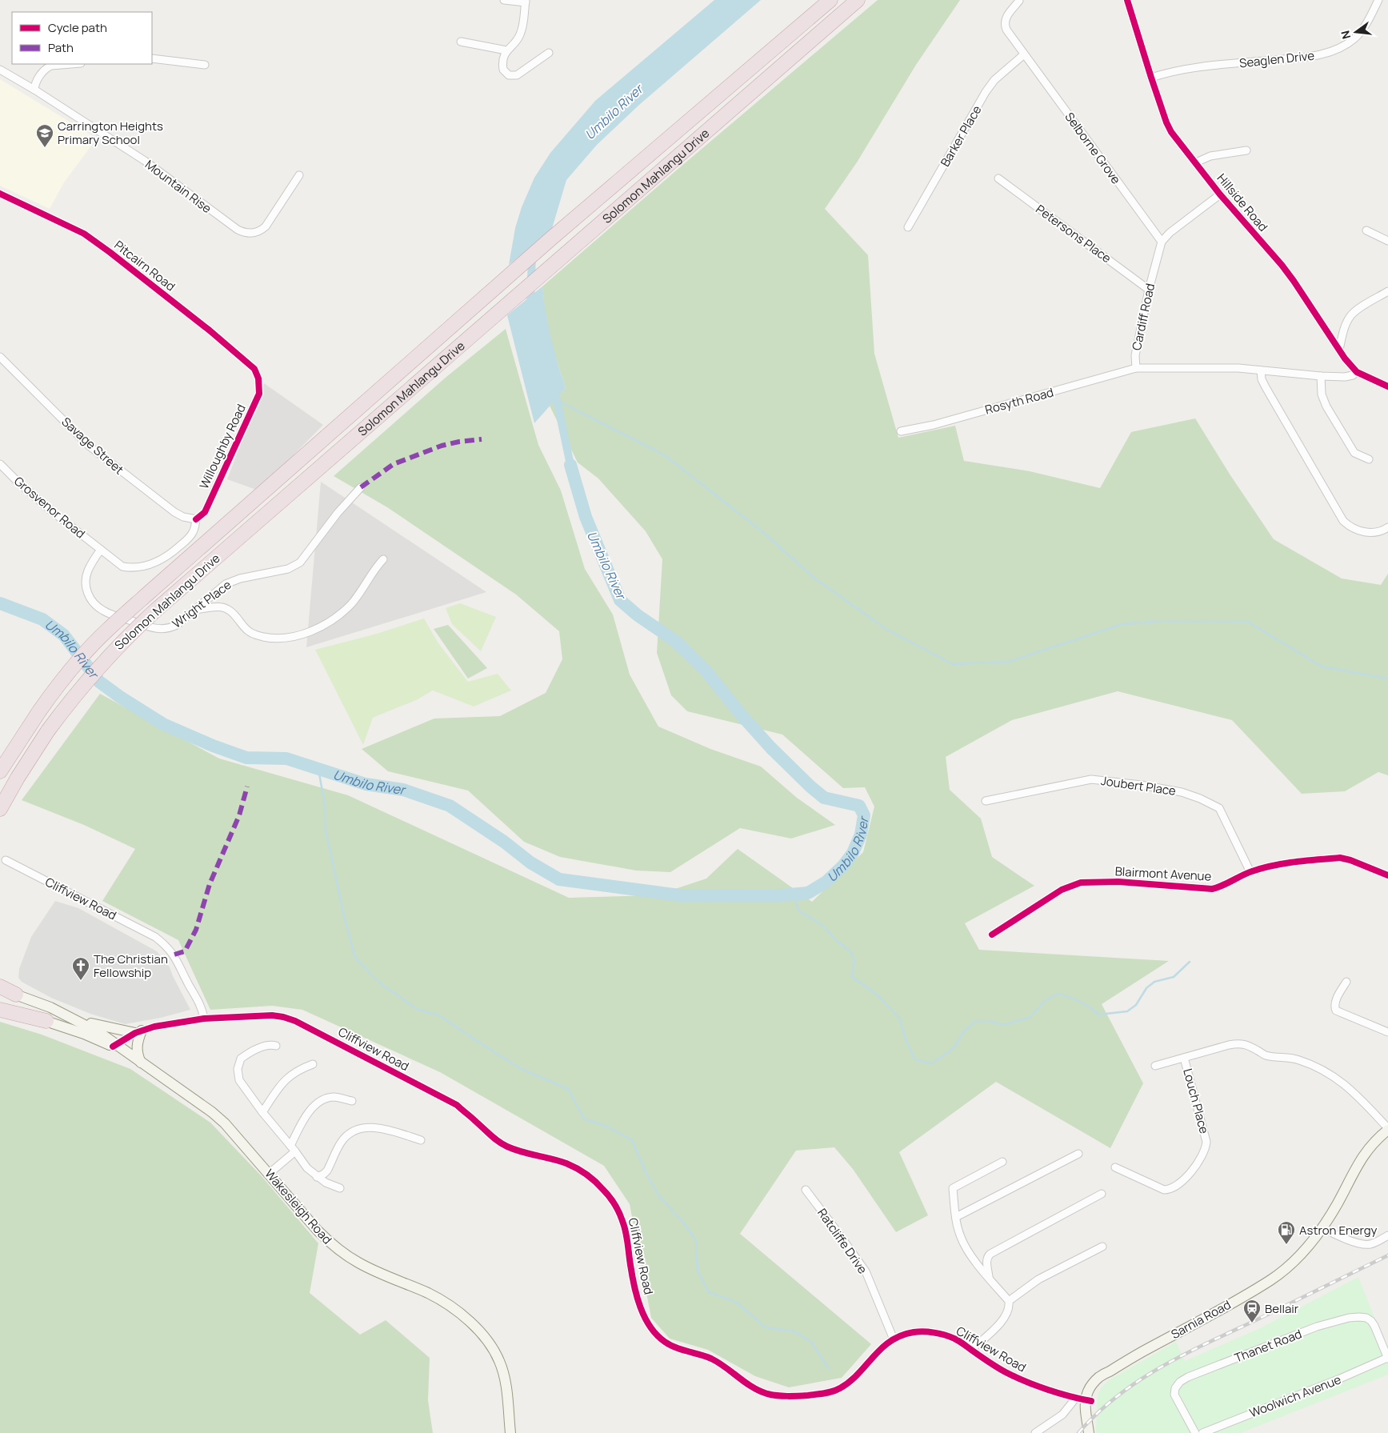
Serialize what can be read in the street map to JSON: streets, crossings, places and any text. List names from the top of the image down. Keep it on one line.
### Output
{"streets":{"highway":["Solomon Mahlangu Drive"],"main road":["Wakesleigh Road","Sarnia Road"],"street":["Seaglen Drive","Barker Place","Selborne Grove","Mountain Rise","Hillside Road","Petersons Place","Pitcairn Road","Cardiff Road","Rosyth Road","Savage Street","Willoughby Road","Grosvenor Road","Wright Place","Joubert Place","Blairmont Avenue","Cliffview Road","Louch Place","Ratcliffe Drive","Thanet Road","Woolwich Avenue"]},"crossings":[["Seaglen Drive","Hillside Road"],["Barker Place","Selborne Grove"],["Selborne Grove","Cardiff Road"],["Hillside Road","Cardiff Road"],["Petersons Place","Cardiff Road"],["Pitcairn Road","Willoughby Road"],["Cardiff Road","Rosyth Road"],["Savage Street","Willoughby Road"],["Willoughby Road","Grosvenor Road"],["Willoughby Road","Wright Place"],["Grosvenor Road","Wright Place"],["Joubert Place","Blairmont Avenue"],["Cliffview Road","Wakesleigh Road"],["Cliffview Road","Ratcliffe Drive"],["Cliffview Road","Sarnia Road"],["Louch Place","Sarnia Road"]],"water":["Umbilo River"],"places":{"school or university":["Carrington Heights Primary School"],"church":["The Christian Fellowship"],"fuel station":["Astron Energy"],"station":["Bellair"]},"legend":["Cycle path","Path"],"north":"left"}
